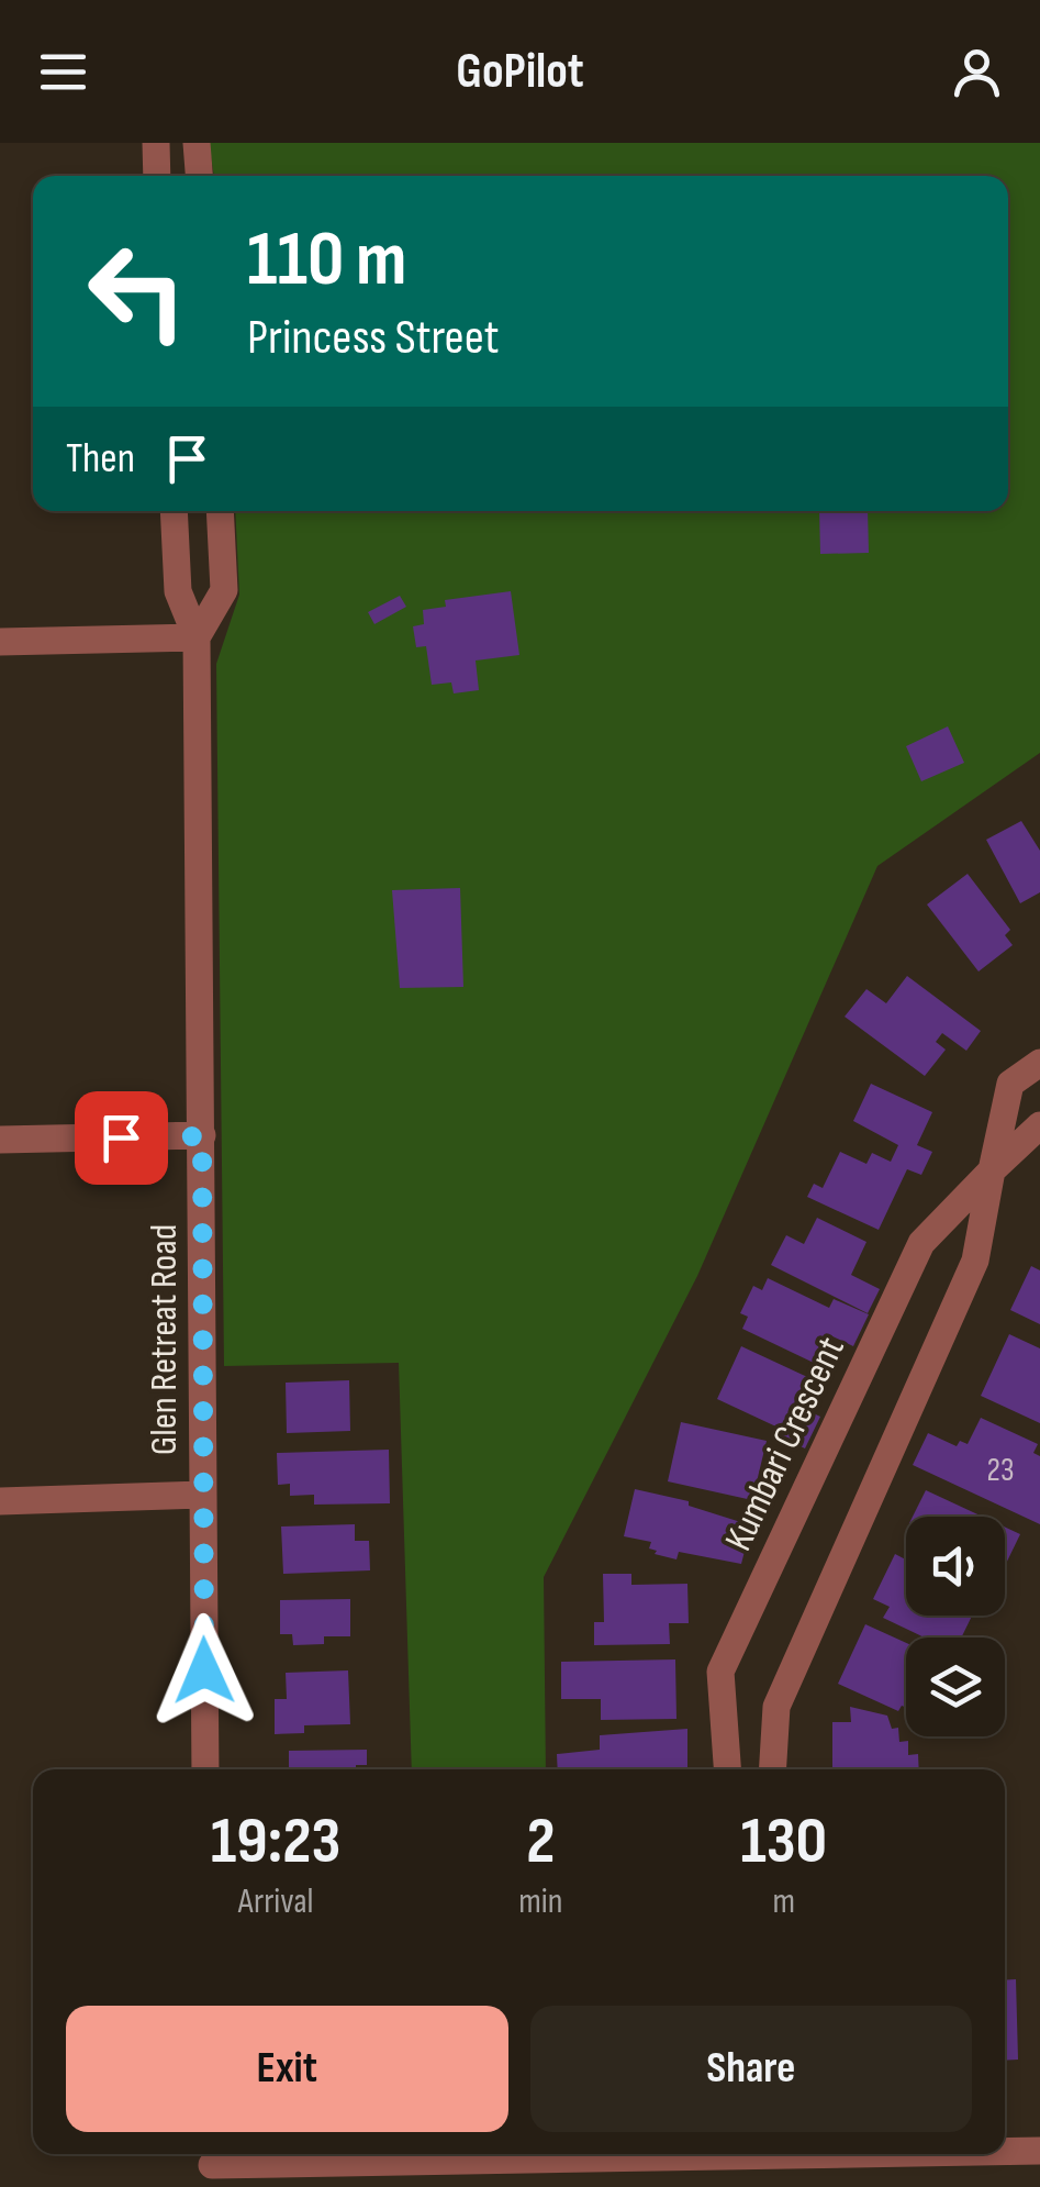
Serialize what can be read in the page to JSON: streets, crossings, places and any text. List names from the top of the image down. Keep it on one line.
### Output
{"streets":{"street":["Glen Retreat Road","Kumbari Crescent"]},"house_numbers":["23"],"page":{"header":"GoPilot","turn":["110 m","Princess Street"],"then":"Then","eta":["19:23","Arrival","2","min","130","m"],"buttons":["Exit","Share"]}}
